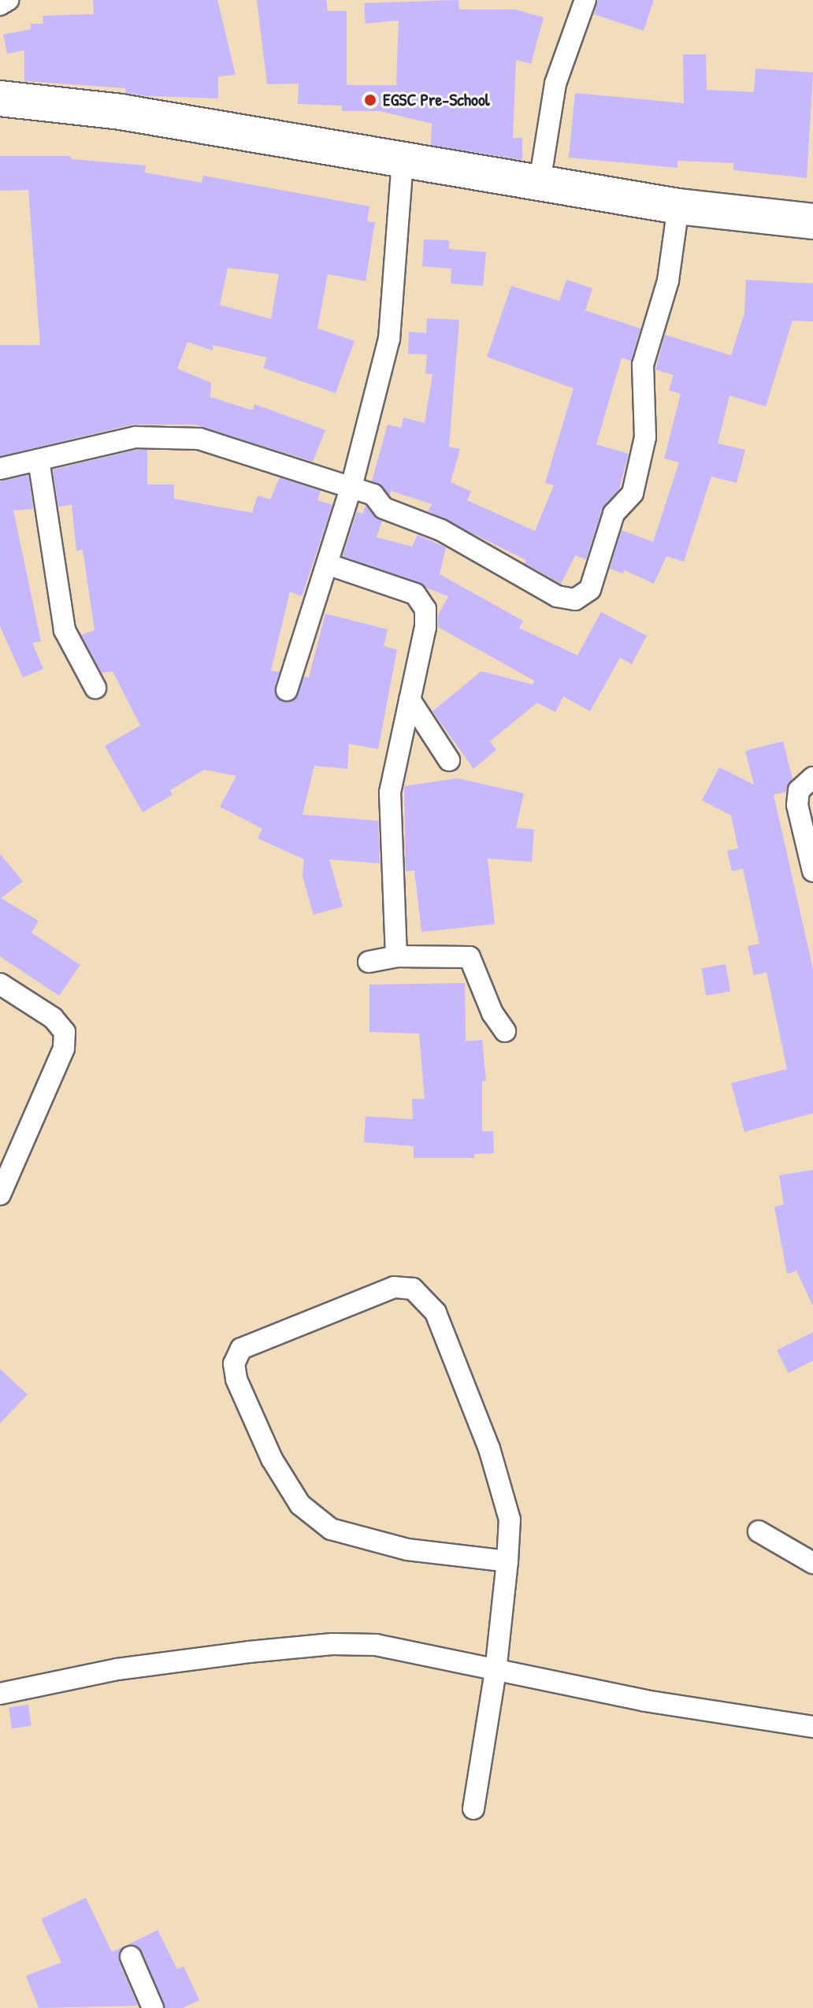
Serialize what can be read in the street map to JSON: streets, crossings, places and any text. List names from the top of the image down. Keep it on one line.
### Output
{"places":["EGSC Pre-School"]}
